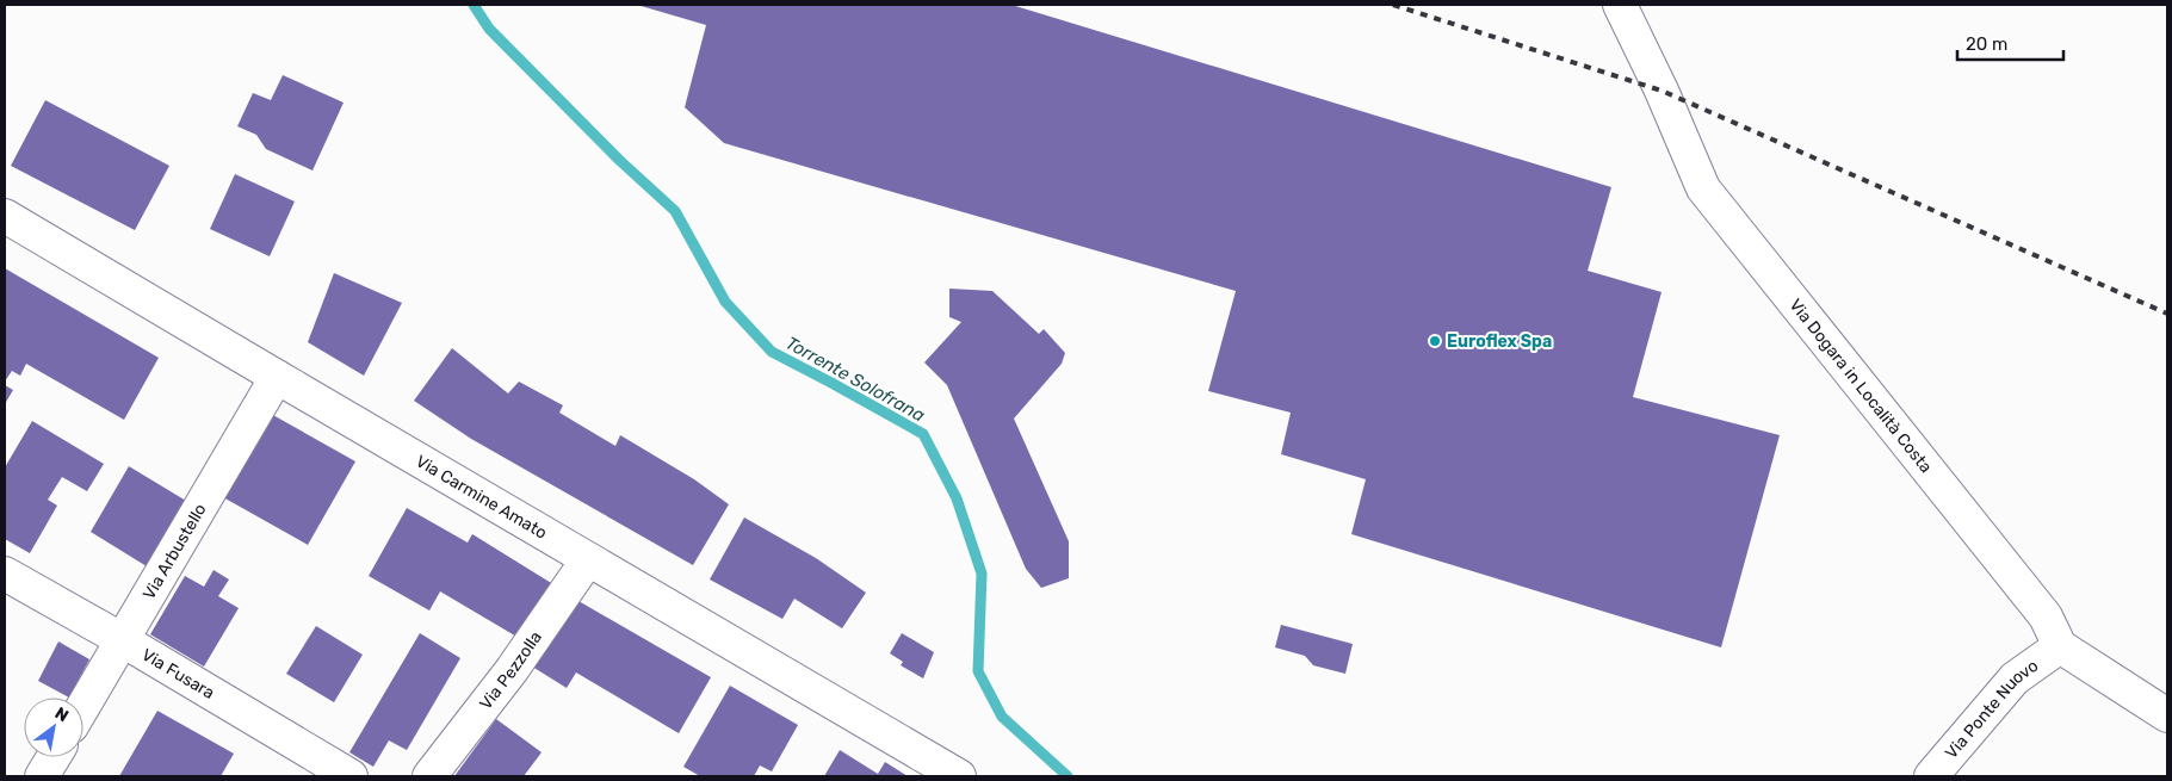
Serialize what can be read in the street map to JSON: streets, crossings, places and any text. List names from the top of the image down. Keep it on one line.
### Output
{"streets":{"street":["Via Dogara in Località Costa","Via Carmine Amato","Via Arbustello","Via Pezzolla","Via Fusara","Via Ponte Nuovo"]},"crossings":[["Via Dogara in Località Costa","Via Ponte Nuovo"],["Via Carmine Amato","Via Arbustello"],["Via Carmine Amato","Via Pezzolla"],["Via Arbustello","Via Fusara"]],"water":["Torrente Solofrana"],"places":["Euroflex Spa"],"scale_bar":"20 m","north":"top right"}
